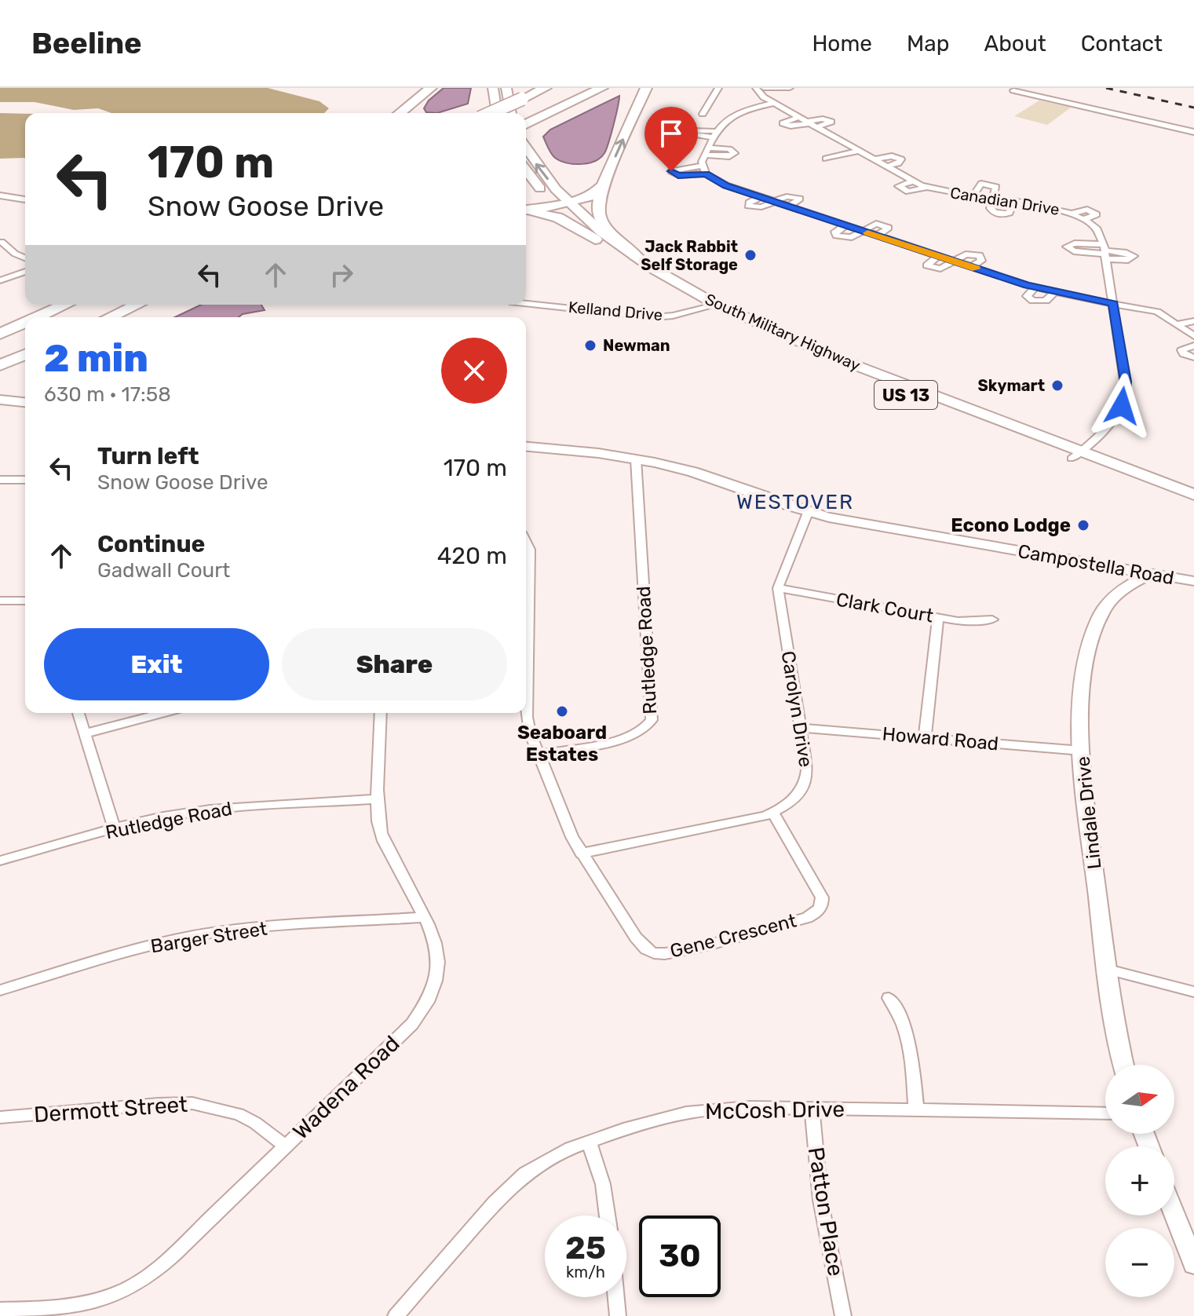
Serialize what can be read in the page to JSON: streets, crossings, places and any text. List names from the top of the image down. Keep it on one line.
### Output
{"streets":{"main road":["South Military Highway","US 13","Campostella Road","Lindale Drive"],"street":["Canadian Drive","Kelland Drive","Clark Court","Rutledge Road","Carolyn Drive","Howard Road","Gene Crescent","Barger Street","Wadena Road","Dermott Street","McCosh Drive","Patton Place"]},"crossings":[["Canadian Drive","South Military Highway"],["Kelland Drive","South Military Highway"],["Campostella Road","Rutledge Road"],["Campostella Road","Lindale Drive"],["Clark Court","Carolyn Drive"],["Rutledge Road","Gene Crescent"],["Rutledge Road","Wadena Road"],["Carolyn Drive","Howard Road"],["Carolyn Drive","Gene Crescent"],["Howard Road","Lindale Drive"],["Barger Street","Wadena Road"],["Wadena Road","Dermott Street"],["McCosh Drive","Patton Place"]],"districts":["WESTOVER"],"places":["Jack Rabbit Self Storage","Newman","Skymart","Econo Lodge","Seaboard Estates"],"north":"right","page":{"header":"Beeline","nav":["Home","Map","About","Contact"],"turn":["170 m","Snow Goose Drive"],"heading":["2 min","630 m · 17:58"],"list":[{"name":"Turn left","note":"Snow Goose Drive","value":"170 m"},{"name":"Continue","note":"Gadwall Court","value":"420 m"}],"buttons":["Exit","Share"],"map_buttons":["+","−"],"speed":"25 km/h","limit":"30"}}
